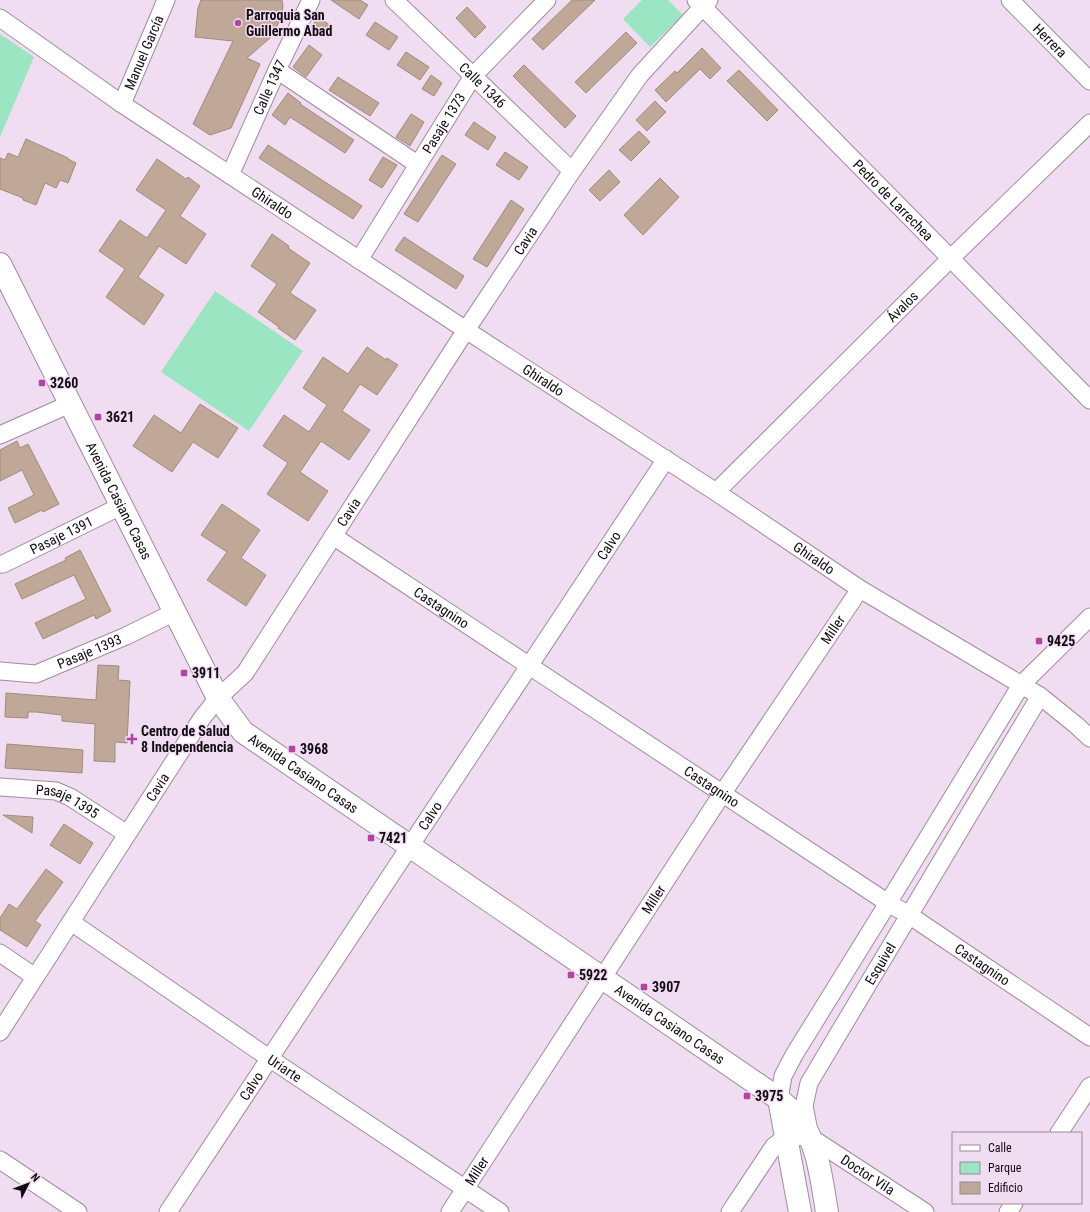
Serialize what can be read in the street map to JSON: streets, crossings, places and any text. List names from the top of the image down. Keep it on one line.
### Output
{"streets":{"main road":["Avenida Casiano Casas"],"street":["Herrera","Manuel García","Calle 1346","Calle 1347","Pasaje 1373","Pedro de Larrechea","Ghiraldo","Cavia","Ávalos","Pasaje 1391","Calvo","Castagnino","Miller","Pasaje 1393","Pasaje 1395","Esquivel","Uriarte","Doctor Vila"]},"crossings":[["Manuel García","Ghiraldo"],["Calle 1346","Pasaje 1373"],["Calle 1346","Cavia"],["Calle 1347","Ghiraldo"],["Pasaje 1373","Ghiraldo"],["Pedro de Larrechea","Cavia"],["Pedro de Larrechea","Ávalos"],["Ghiraldo","Cavia"],["Ghiraldo","Ávalos"],["Ghiraldo","Calvo"],["Ghiraldo","Miller"],["Ghiraldo","Esquivel"],["Cavia","Avenida Casiano Casas"],["Cavia","Castagnino"],["Cavia","Pasaje 1395"],["Cavia","Uriarte"],["Avenida Casiano Casas","Pasaje 1391"],["Avenida Casiano Casas","Calvo"],["Avenida Casiano Casas","Miller"],["Avenida Casiano Casas","Pasaje 1393"],["Avenida Casiano Casas","Esquivel"],["Avenida Casiano Casas","Doctor Vila"],["Calvo","Castagnino"],["Calvo","Uriarte"],["Castagnino","Miller"],["Castagnino","Esquivel"],["Miller","Uriarte"],["Esquivel","Doctor Vila"]],"places":{"other":["Parroquia San Guillermo Abad"],"transit":["3260","3621","9425","3911","3968","7421","5922","3907","3975"],"health":["Centro de Salud 8 Independencia"]},"legend":["Calle","Parque","Edificio"],"north":"top right"}
